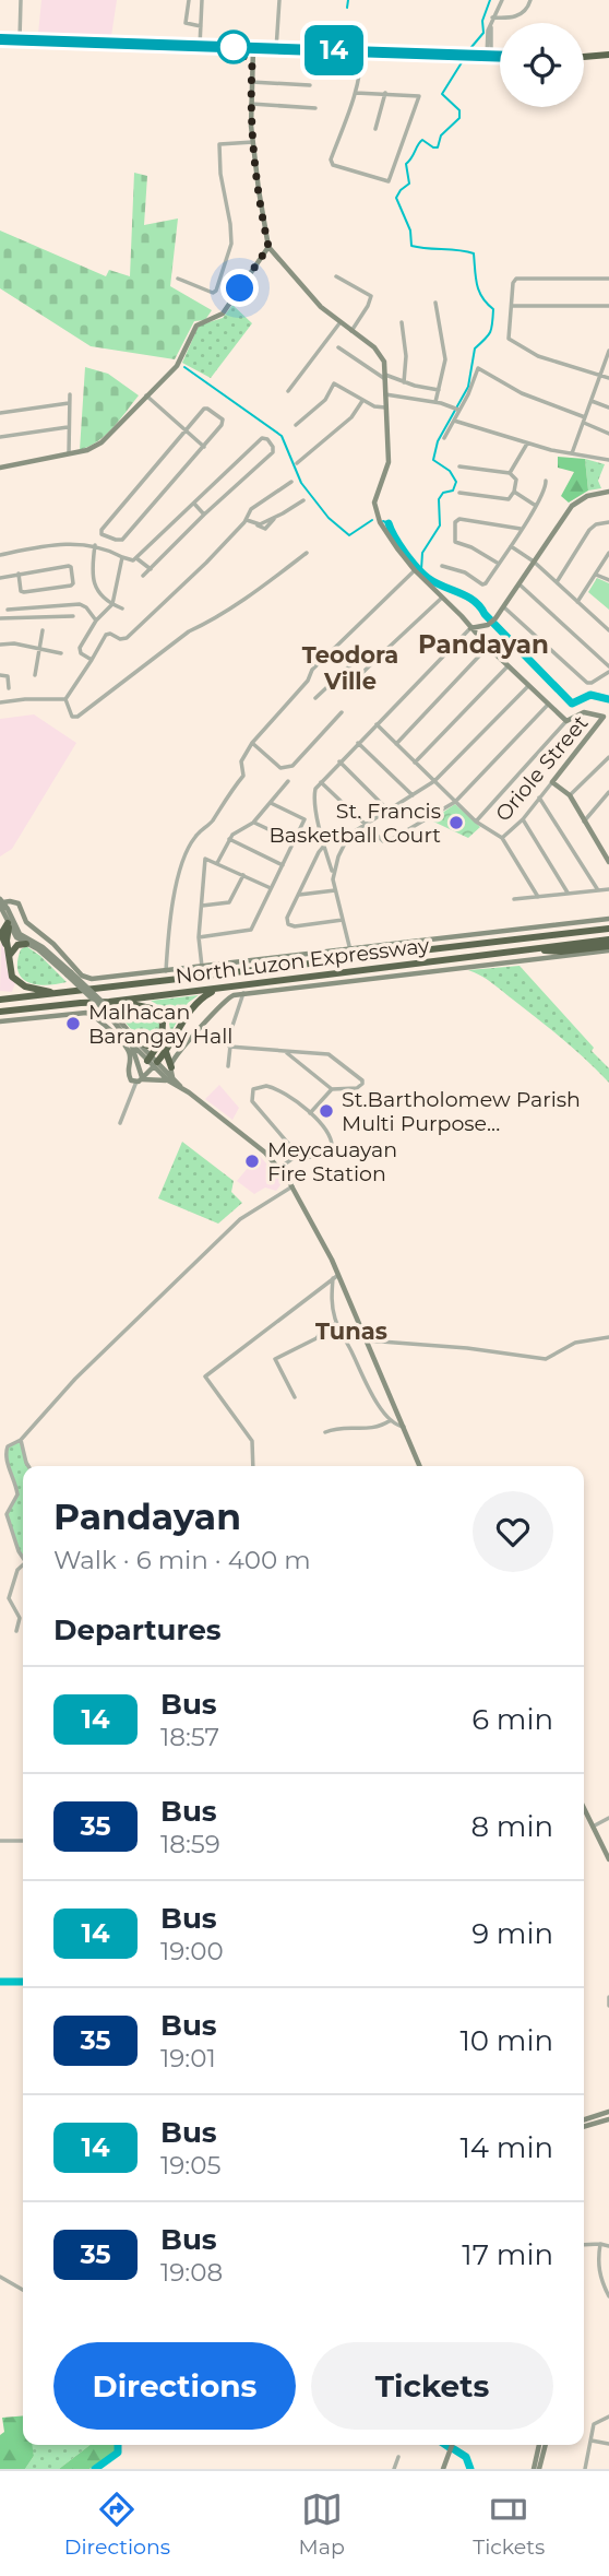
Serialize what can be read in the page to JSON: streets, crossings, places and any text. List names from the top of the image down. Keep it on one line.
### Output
{"streets":{"highway":["North Luzon Expressway"],"street":["Oriole Street"]},"districts":["Pandayan","Teodora Ville","Tunas"],"places":["St. Francis Basketball Court","Malhacan Barangay Hall","St.Bartholomew Parish Multi Purpose...","Meycauayan Fire Station"],"lines":["bus line 14"],"page":{"on_map":"14","heading":[["Pandayan","Walk · 6 min · 400 m"],"Departures"],"list":[{"mark":"14","name":"Bus","note":"18:57","value":"6 min"},{"mark":"35","name":"Bus","note":"18:59","value":"8 min"},{"mark":"14","name":"Bus","note":"19:00","value":"9 min"},{"mark":"35","name":"Bus","note":"19:01","value":"10 min"},{"mark":"14","name":"Bus","note":"19:05","value":"14 min"},{"mark":"35","name":"Bus","note":"19:08","value":"17 min"}],"buttons":["Directions","Tickets"],"tabs":["Directions","Map","Tickets"]}}
